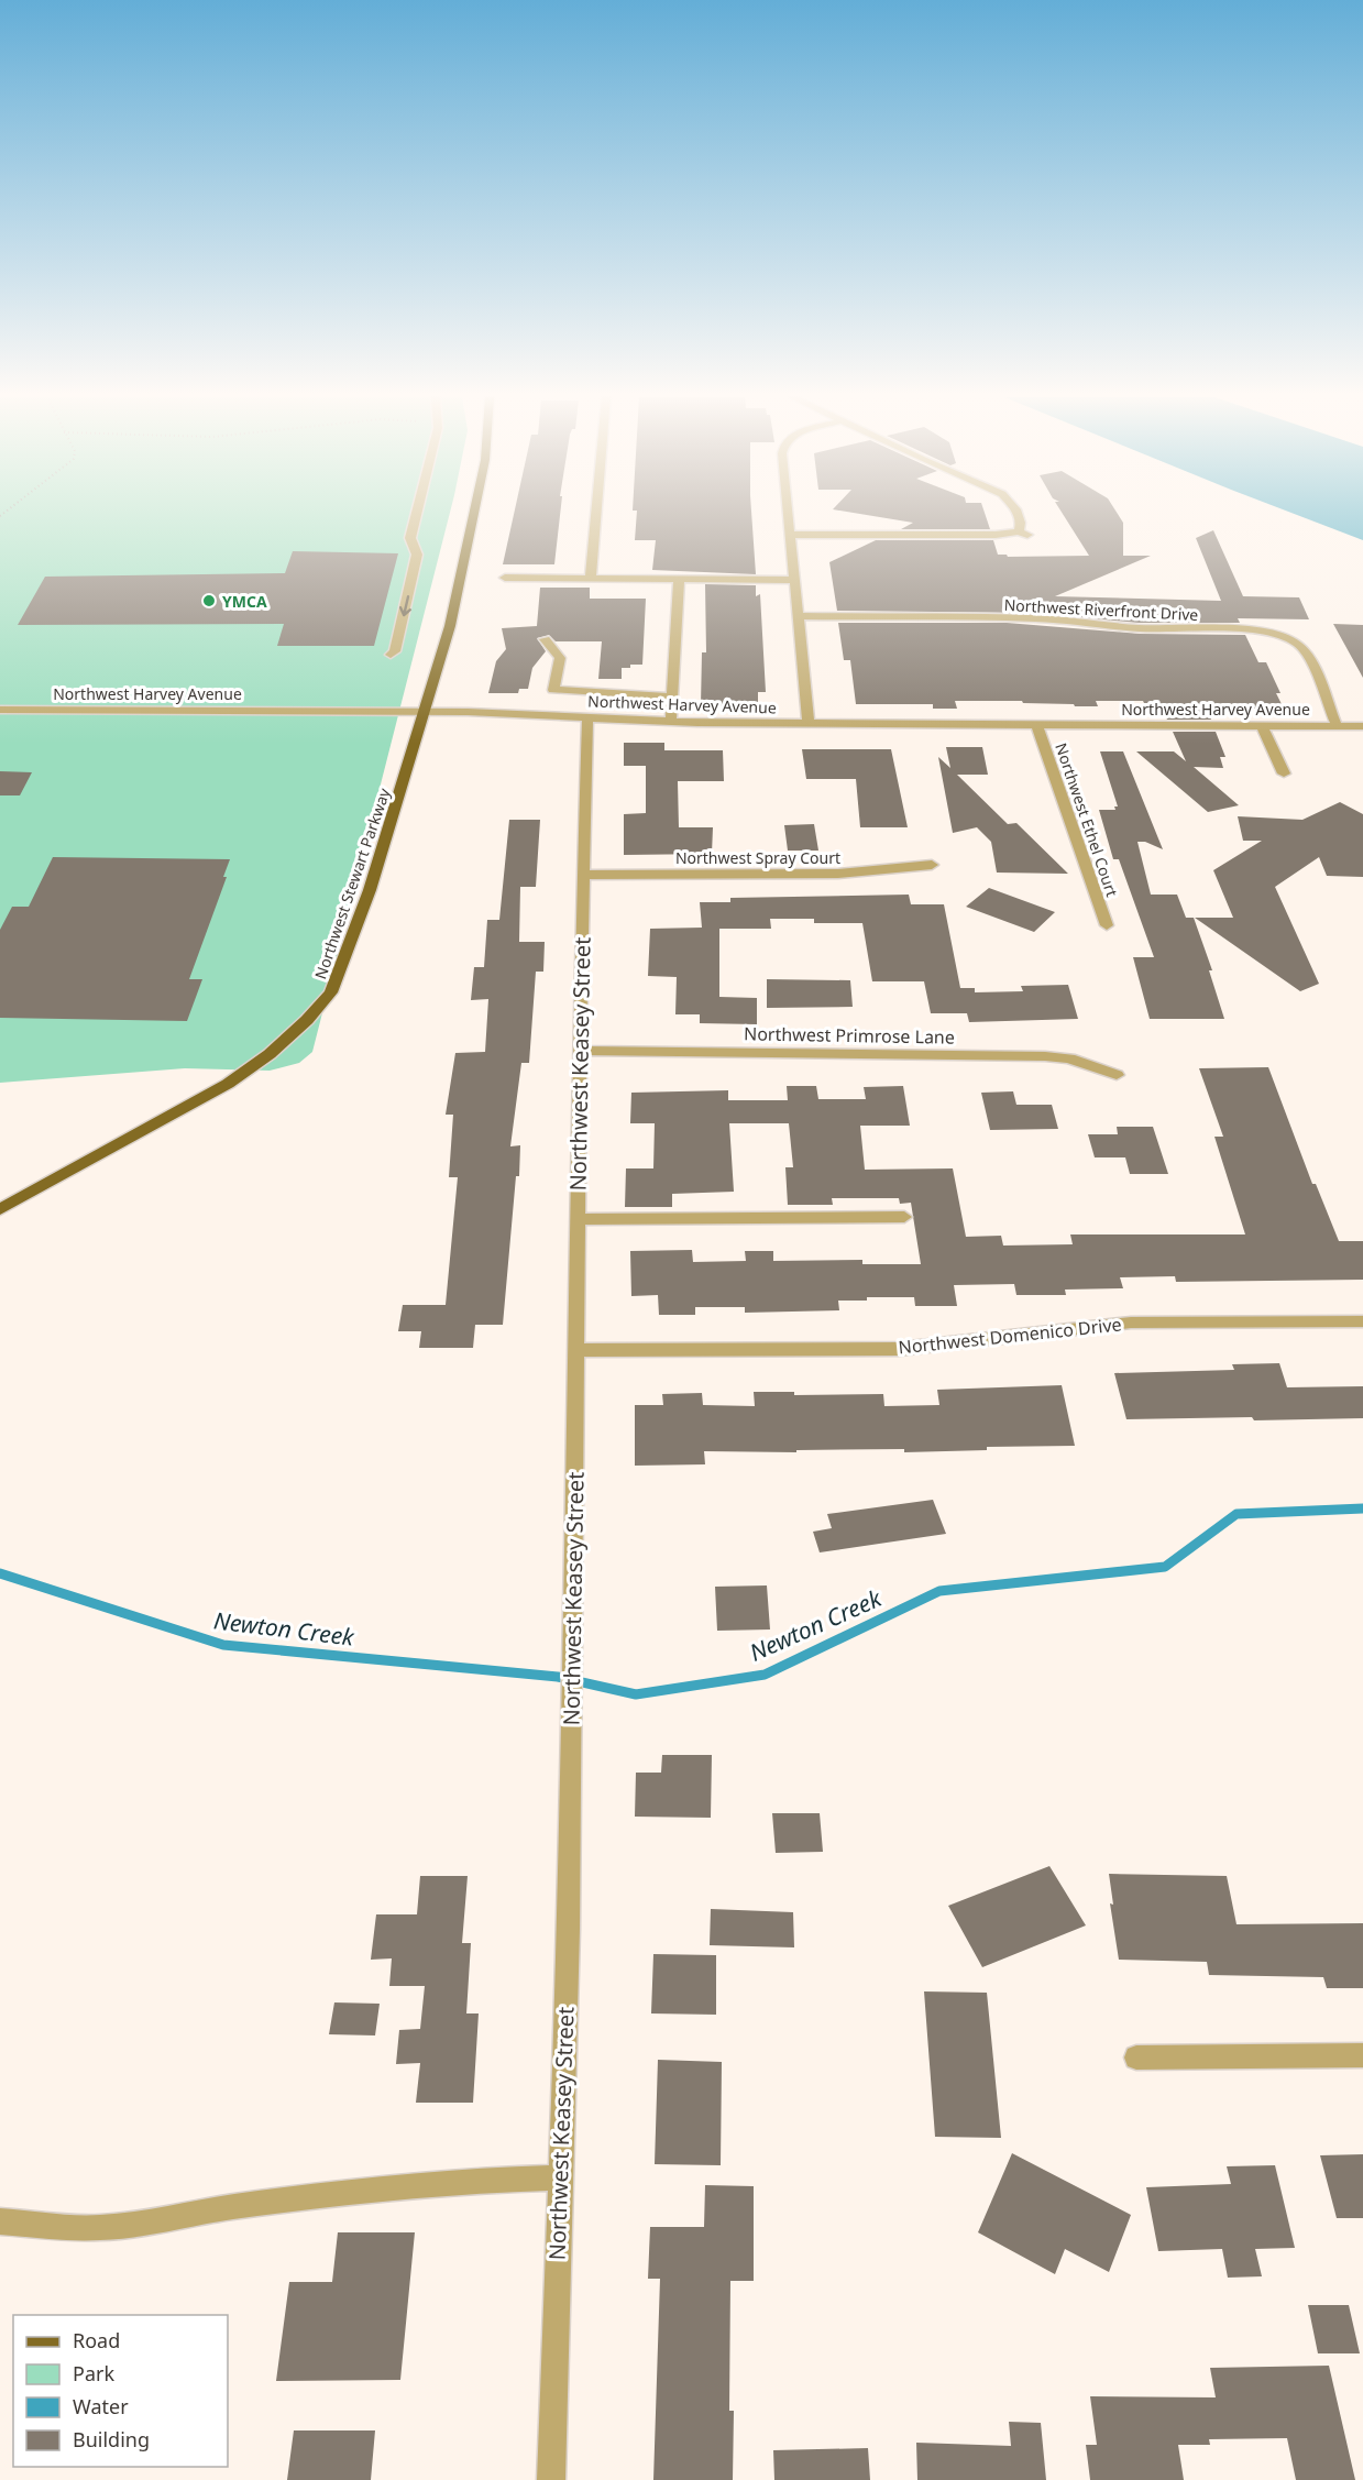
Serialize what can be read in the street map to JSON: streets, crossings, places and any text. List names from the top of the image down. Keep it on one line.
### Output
{"streets":{"main road":["Northwest Stewart Parkway"],"street":["Northwest Riverfront Drive","Northwest Harvey Avenue","Northwest Ethel Court","Northwest Spray Court","Northwest Primrose Lane","Northwest Keasey Street","Northwest Domenico Drive"]},"crossings":[["Northwest Riverfront Drive","Northwest Harvey Avenue"],["Northwest Harvey Avenue","Northwest Ethel Court"],["Northwest Harvey Avenue","Northwest Stewart Parkway"],["Northwest Harvey Avenue","Northwest Keasey Street"],["Northwest Spray Court","Northwest Keasey Street"],["Northwest Primrose Lane","Northwest Keasey Street"],["Northwest Keasey Street","Northwest Domenico Drive"]],"water":["Newton Creek"],"places":["YMCA"],"legend":["Road","Park","Water","Building"]}
